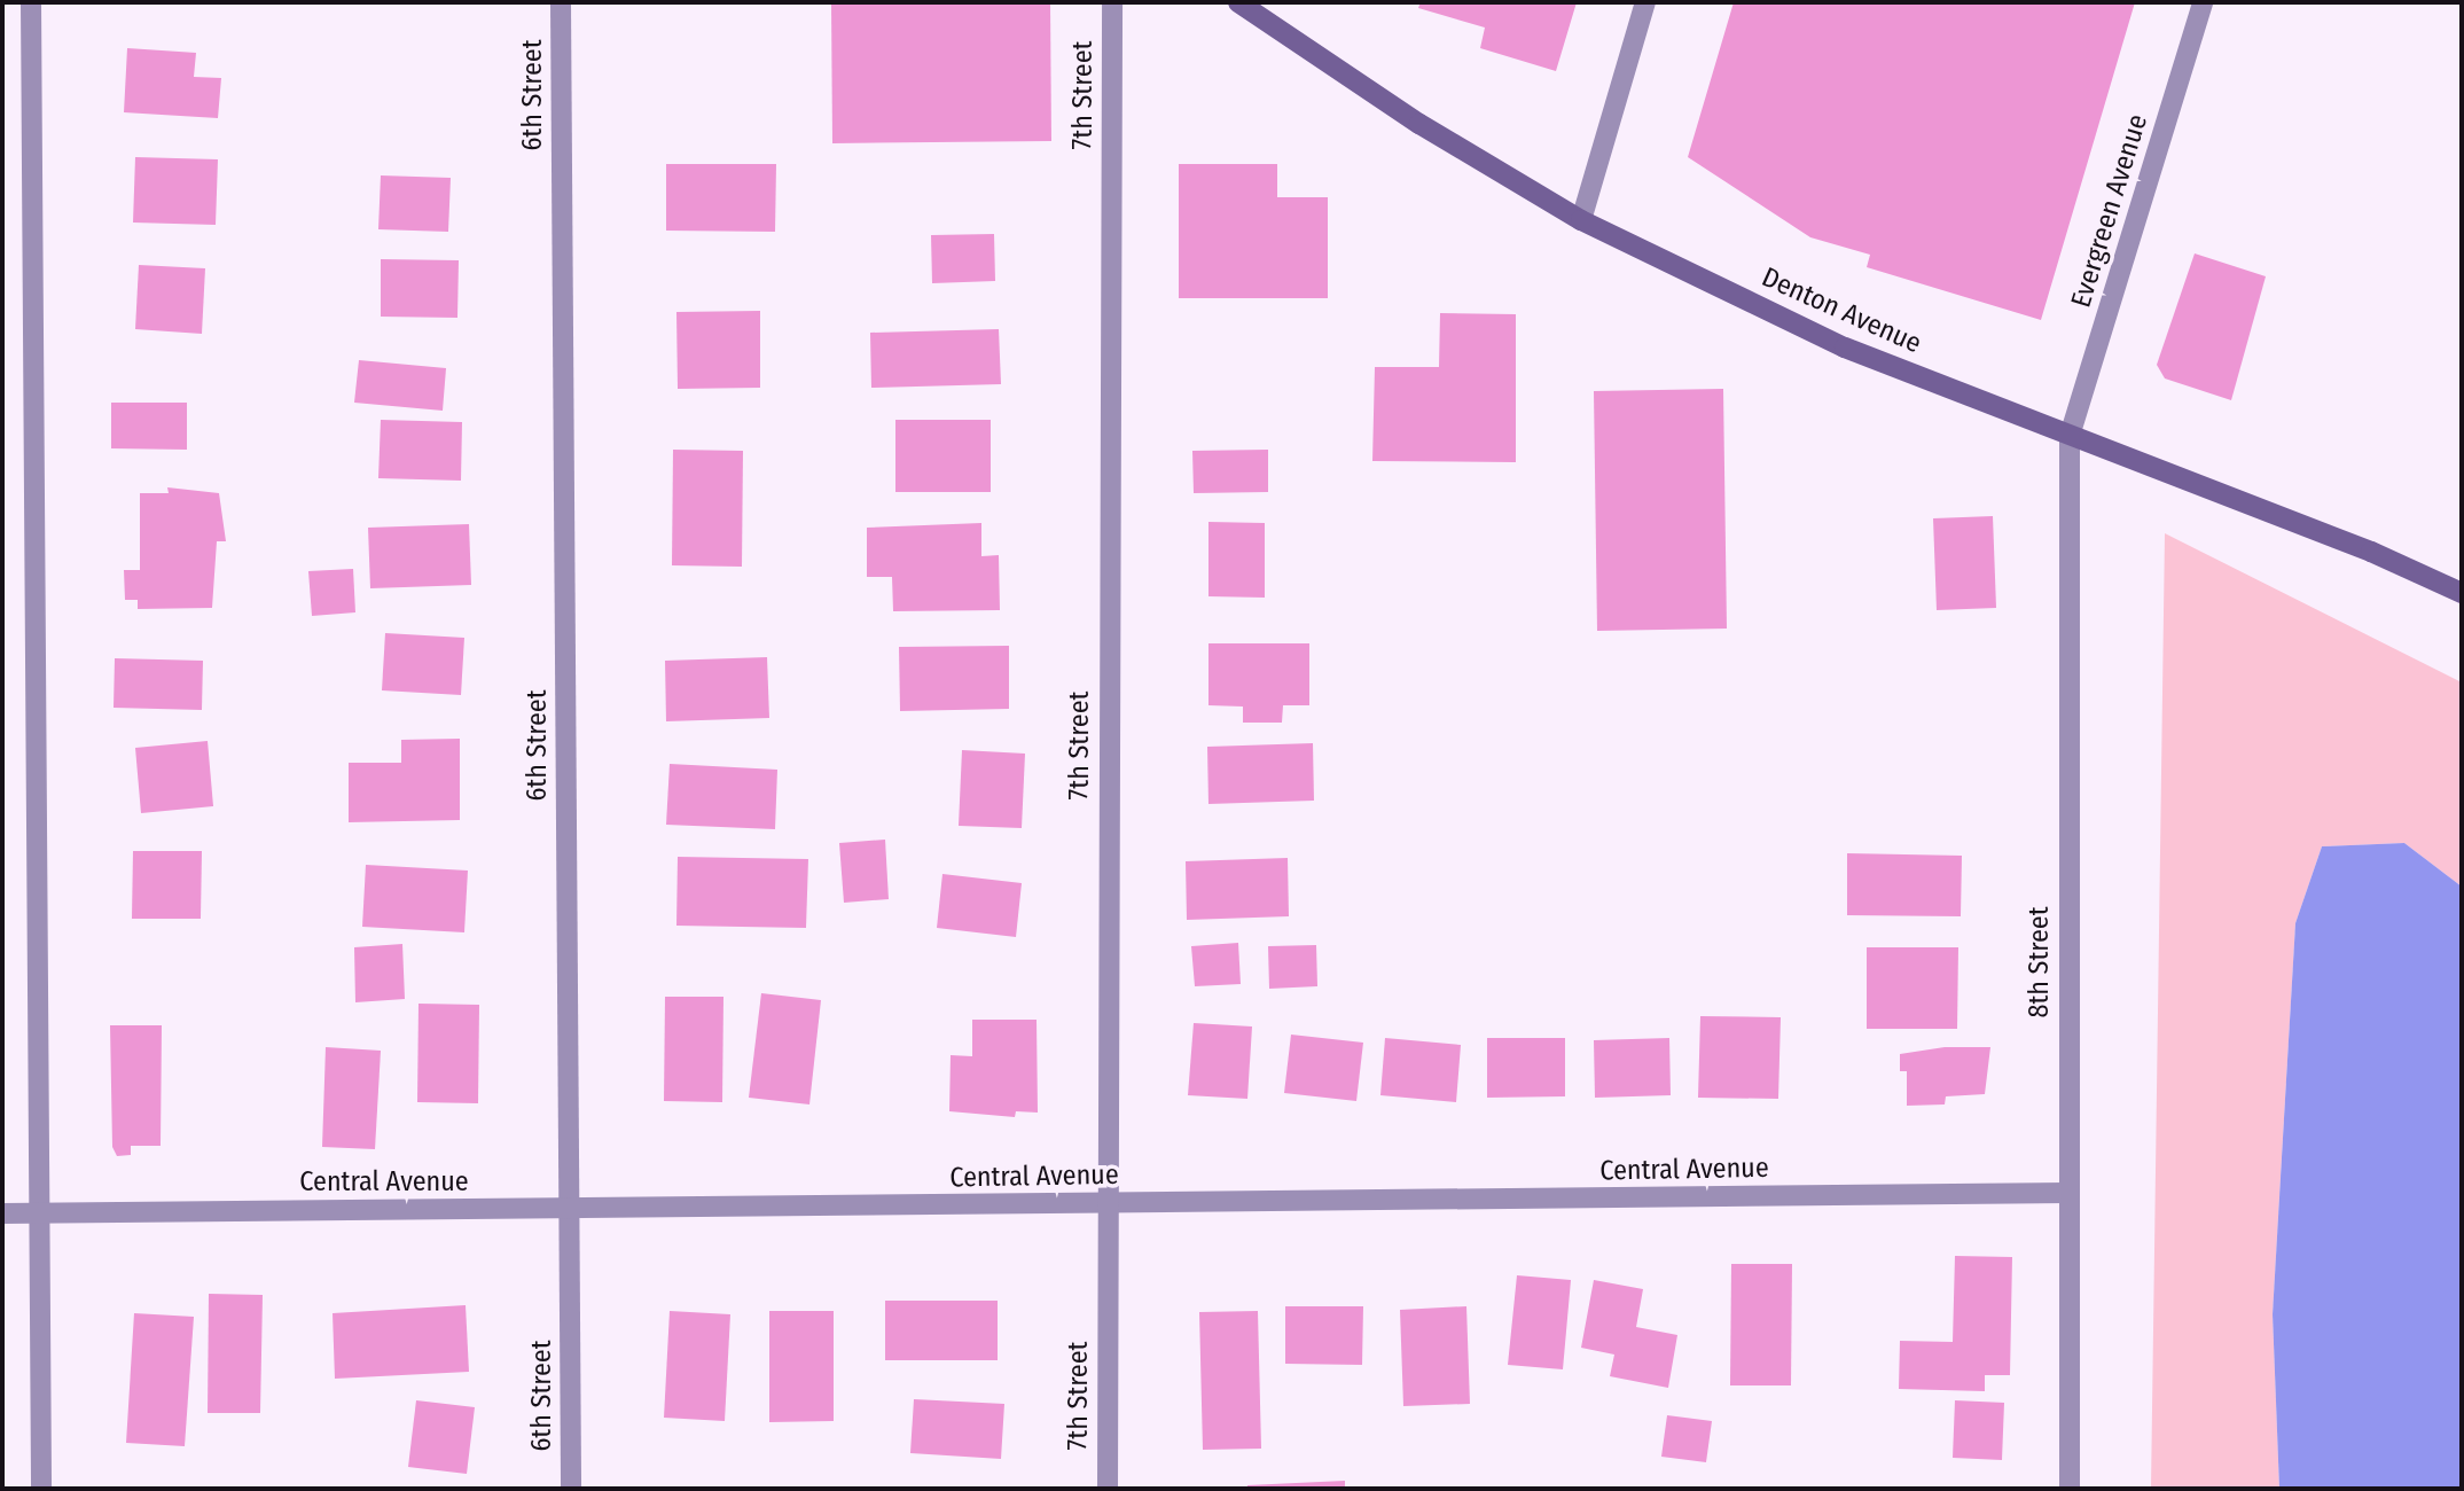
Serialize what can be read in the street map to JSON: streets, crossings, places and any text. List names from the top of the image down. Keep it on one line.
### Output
{"streets":{"main road":["Denton Avenue"],"street":["6th Street","7th Street","Evergreen Avenue","8th Street","Central Avenue"]},"crossings":[["6th Street","Central Avenue"],["7th Street","Central Avenue"],["Evergreen Avenue","Denton Avenue"],["Evergreen Avenue","8th Street"],["Denton Avenue","8th Street"],["8th Street","Central Avenue"]]}
